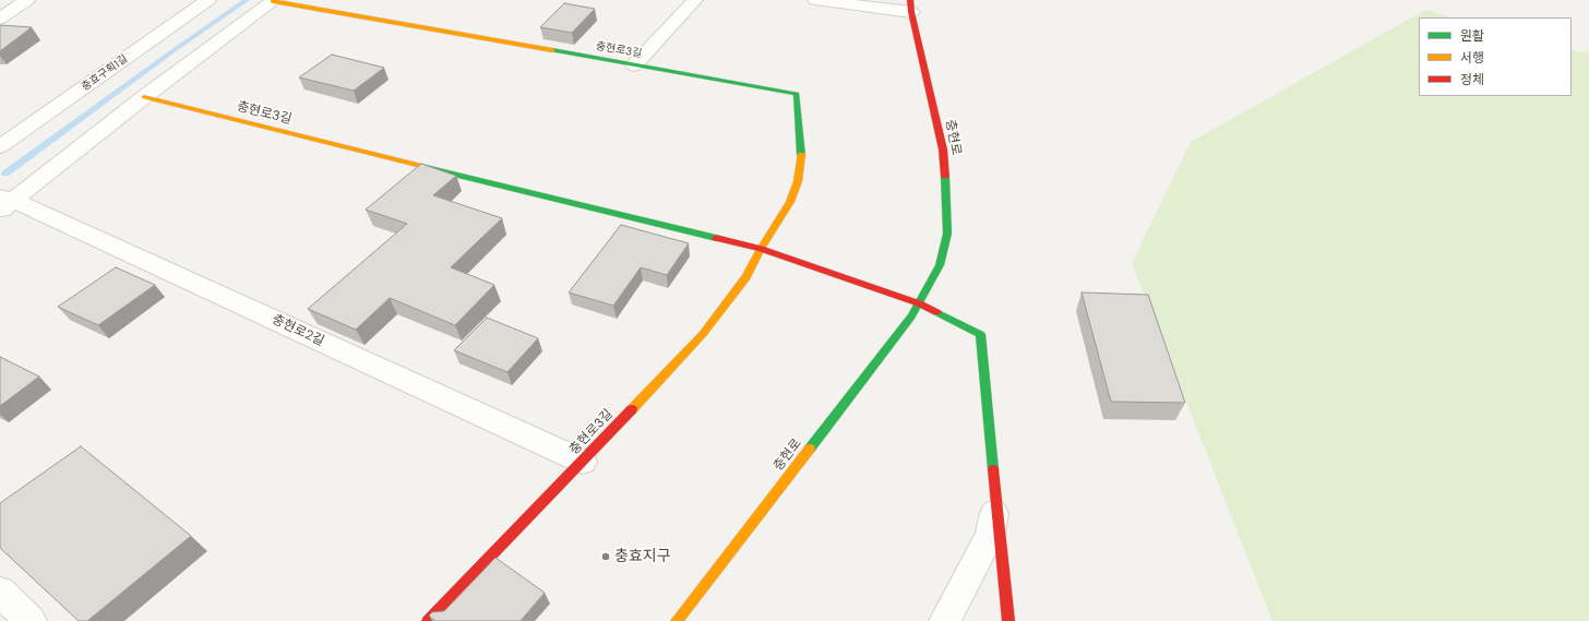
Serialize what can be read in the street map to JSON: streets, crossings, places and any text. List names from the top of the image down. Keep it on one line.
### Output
{"streets":{"street":["충현로3길","충효구획1길","충현로","충현로2길"]},"crossings":[["충현로3길","충현로"],["충현로3길","충현로2길"]],"places":["충효지구"],"legend":["원활","서행","정체"]}
